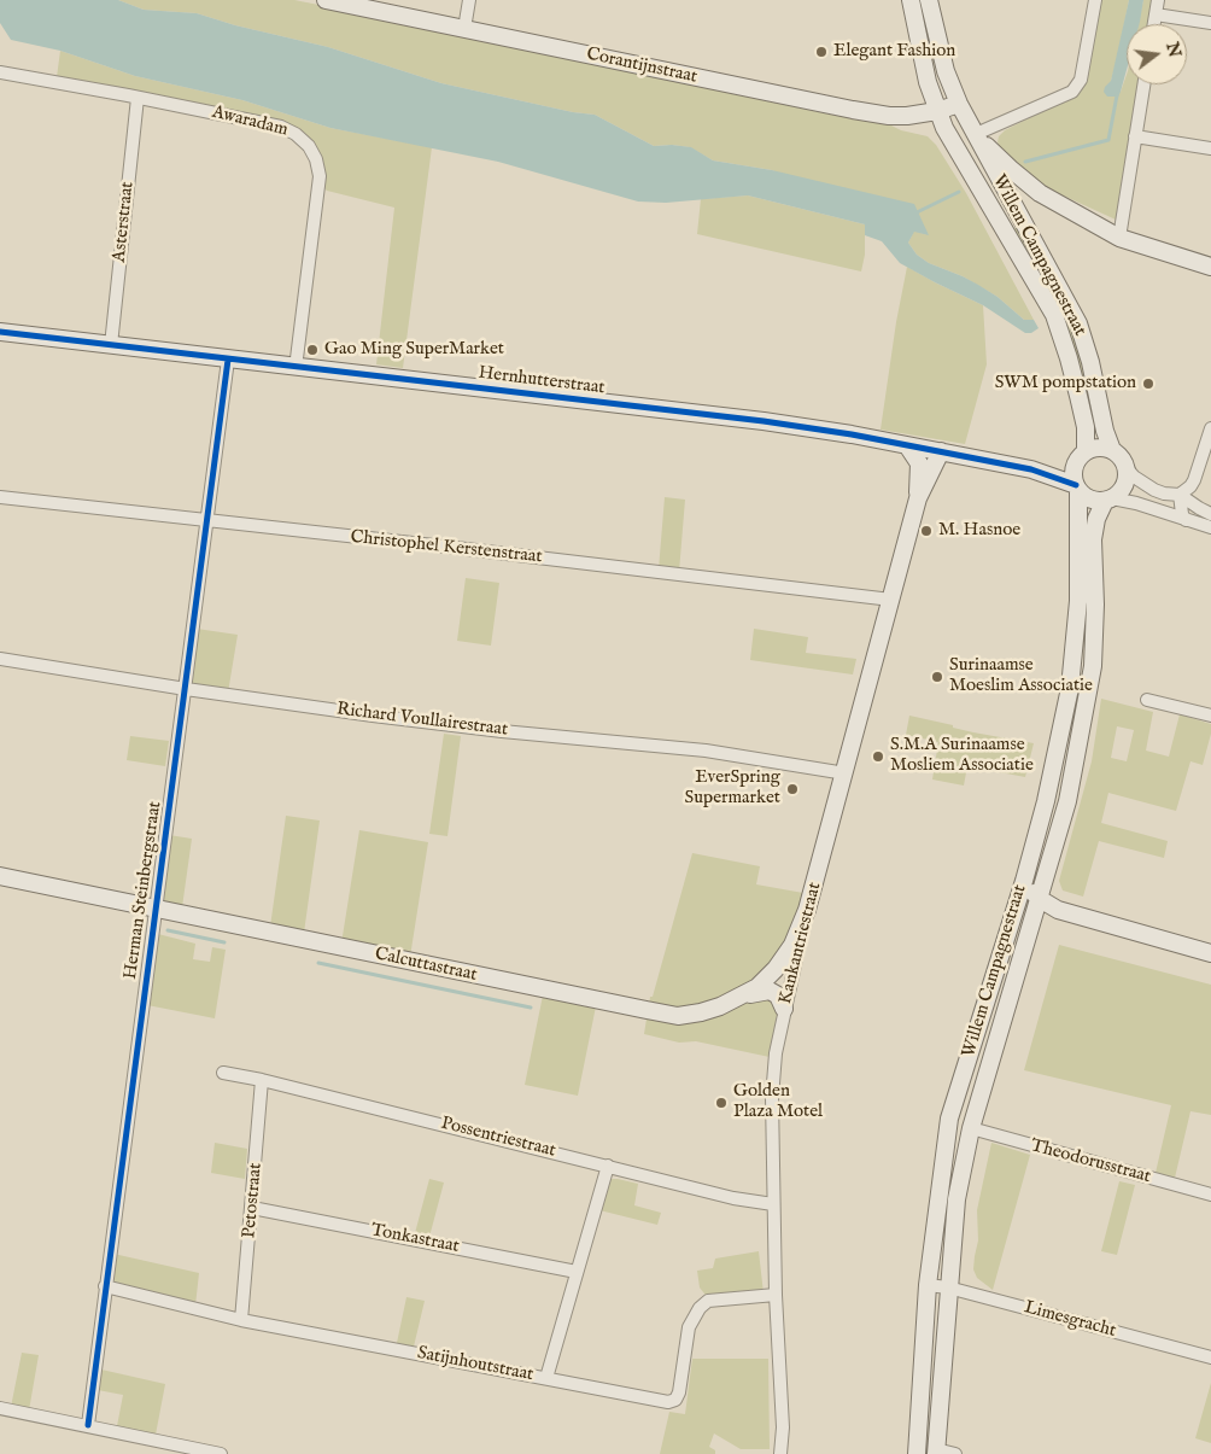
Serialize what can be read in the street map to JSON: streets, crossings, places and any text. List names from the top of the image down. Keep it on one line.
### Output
{"streets":{"main road":["Corantijnstraat","Willem Campagnestraat","Hernhutterstraat","Kankantriestraat","Calcuttastraat"],"street":["Awaradam","Asterstraat","Christophel Kerstenstraat","Richard Voullairestraat","Herman Steinbergstraat","Possentriestraat","Theodorusstraat","Petostraat","Tonkastraat","Limesgracht","Satijnhoutstraat"]},"crossings":[["Corantijnstraat","Willem Campagnestraat"],["Awaradam","Asterstraat"],["Awaradam","Hernhutterstraat"],["Asterstraat","Hernhutterstraat"],["Willem Campagnestraat","Hernhutterstraat"],["Willem Campagnestraat","Theodorusstraat"],["Willem Campagnestraat","Limesgracht"],["Hernhutterstraat","Herman Steinbergstraat"],["Hernhutterstraat","Kankantriestraat"],["Christophel Kerstenstraat","Herman Steinbergstraat"],["Christophel Kerstenstraat","Kankantriestraat"],["Richard Voullairestraat","Herman Steinbergstraat"],["Richard Voullairestraat","Kankantriestraat"],["Herman Steinbergstraat","Calcuttastraat"],["Herman Steinbergstraat","Satijnhoutstraat"],["Kankantriestraat","Calcuttastraat"],["Kankantriestraat","Possentriestraat"],["Kankantriestraat","Satijnhoutstraat"],["Possentriestraat","Petostraat"],["Petostraat","Tonkastraat"],["Petostraat","Satijnhoutstraat"]],"places":["Elegant Fashion","Gao Ming SuperMarket","SWM pompstation","M. Hasnoe","Surinaamse Moeslim Associatie","S.M.A Surinaamse Mosliem Associatie","EverSpring Supermarket","Golden Plaza Motel"],"north":"right"}
